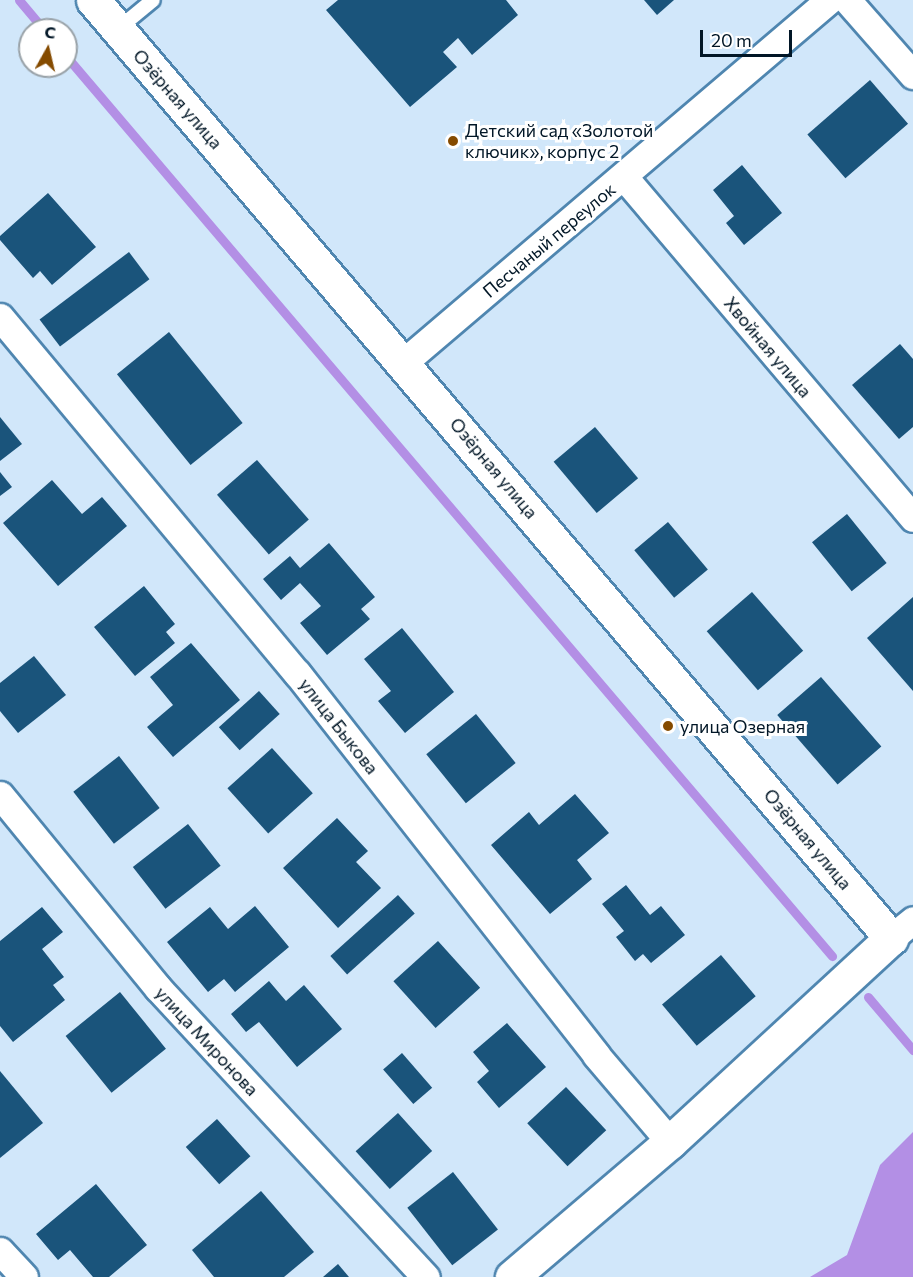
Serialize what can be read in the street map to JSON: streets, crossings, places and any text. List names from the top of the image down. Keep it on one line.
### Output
{"streets":{"main road":["Озёрная улица"],"street":["Песчаный переулок","Хвойная улица","улица Быкова","улица Миронова"]},"crossings":[["Озёрная улица","Песчаный переулок"],["Песчаный переулок","Хвойная улица"]],"places":["Детский сад «Золотой ключик», корпус 2","улица Озерная"],"scale_bar":"20 m","north":"top"}
